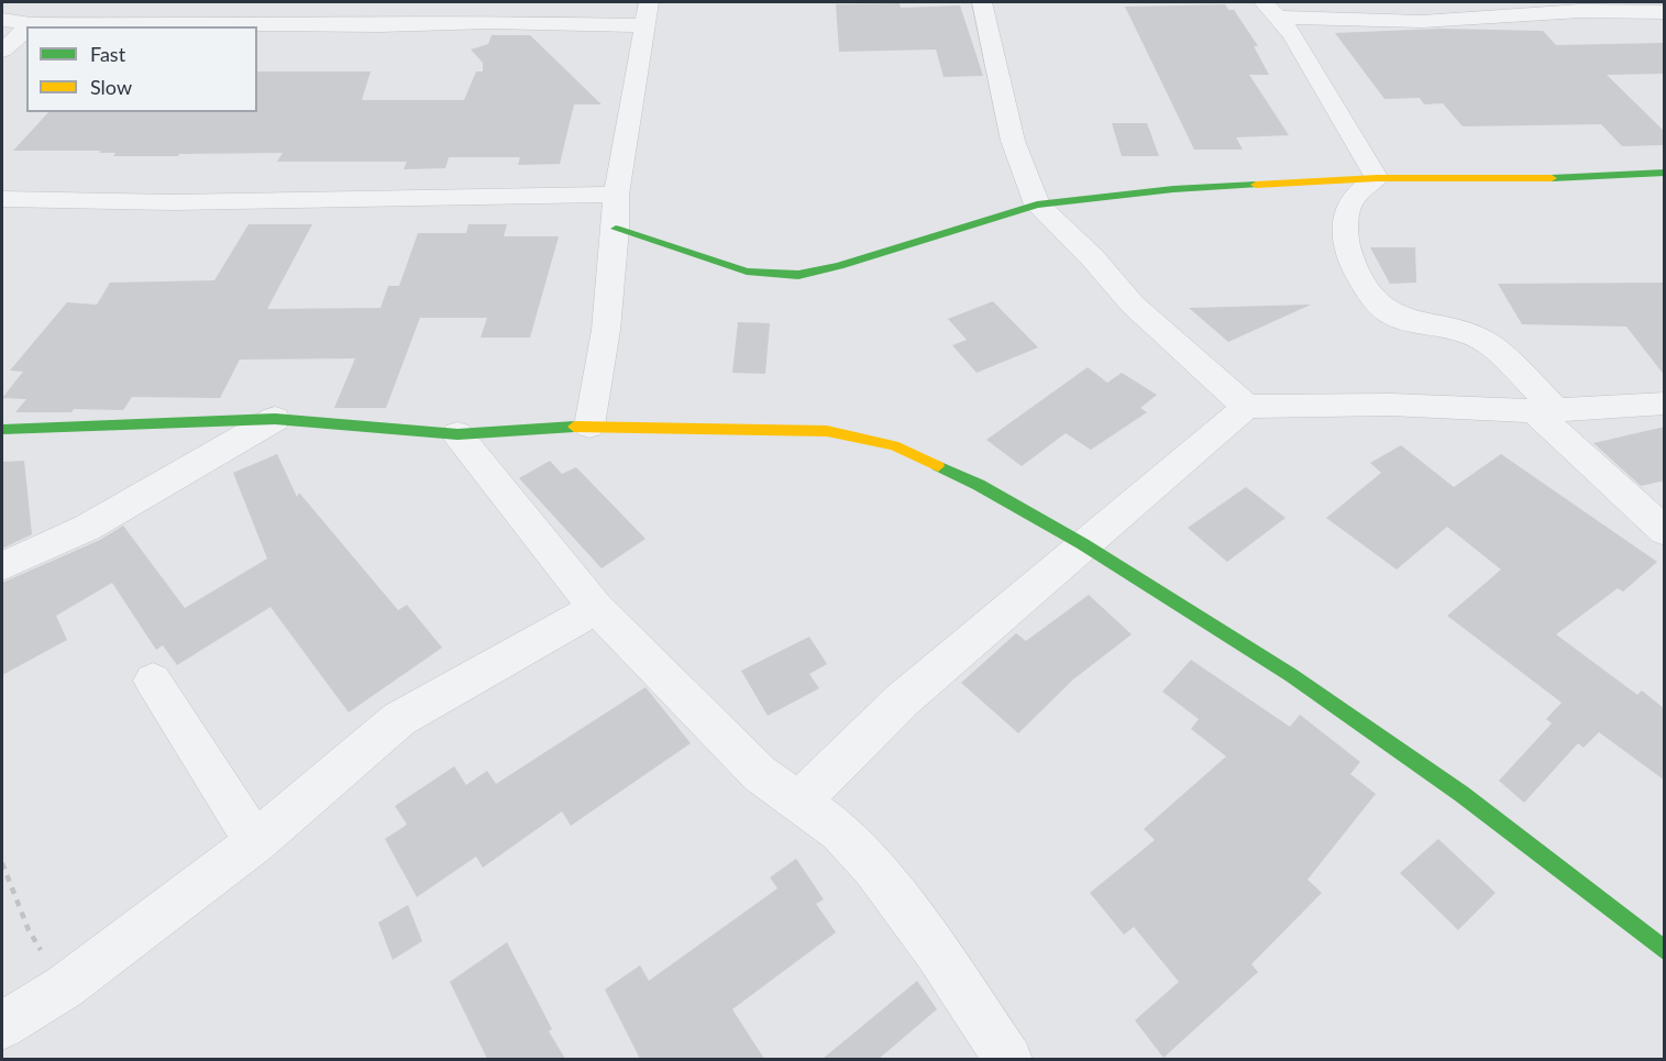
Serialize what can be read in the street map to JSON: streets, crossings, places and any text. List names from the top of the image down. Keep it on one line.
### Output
{"legend":["Fast","Slow"]}
